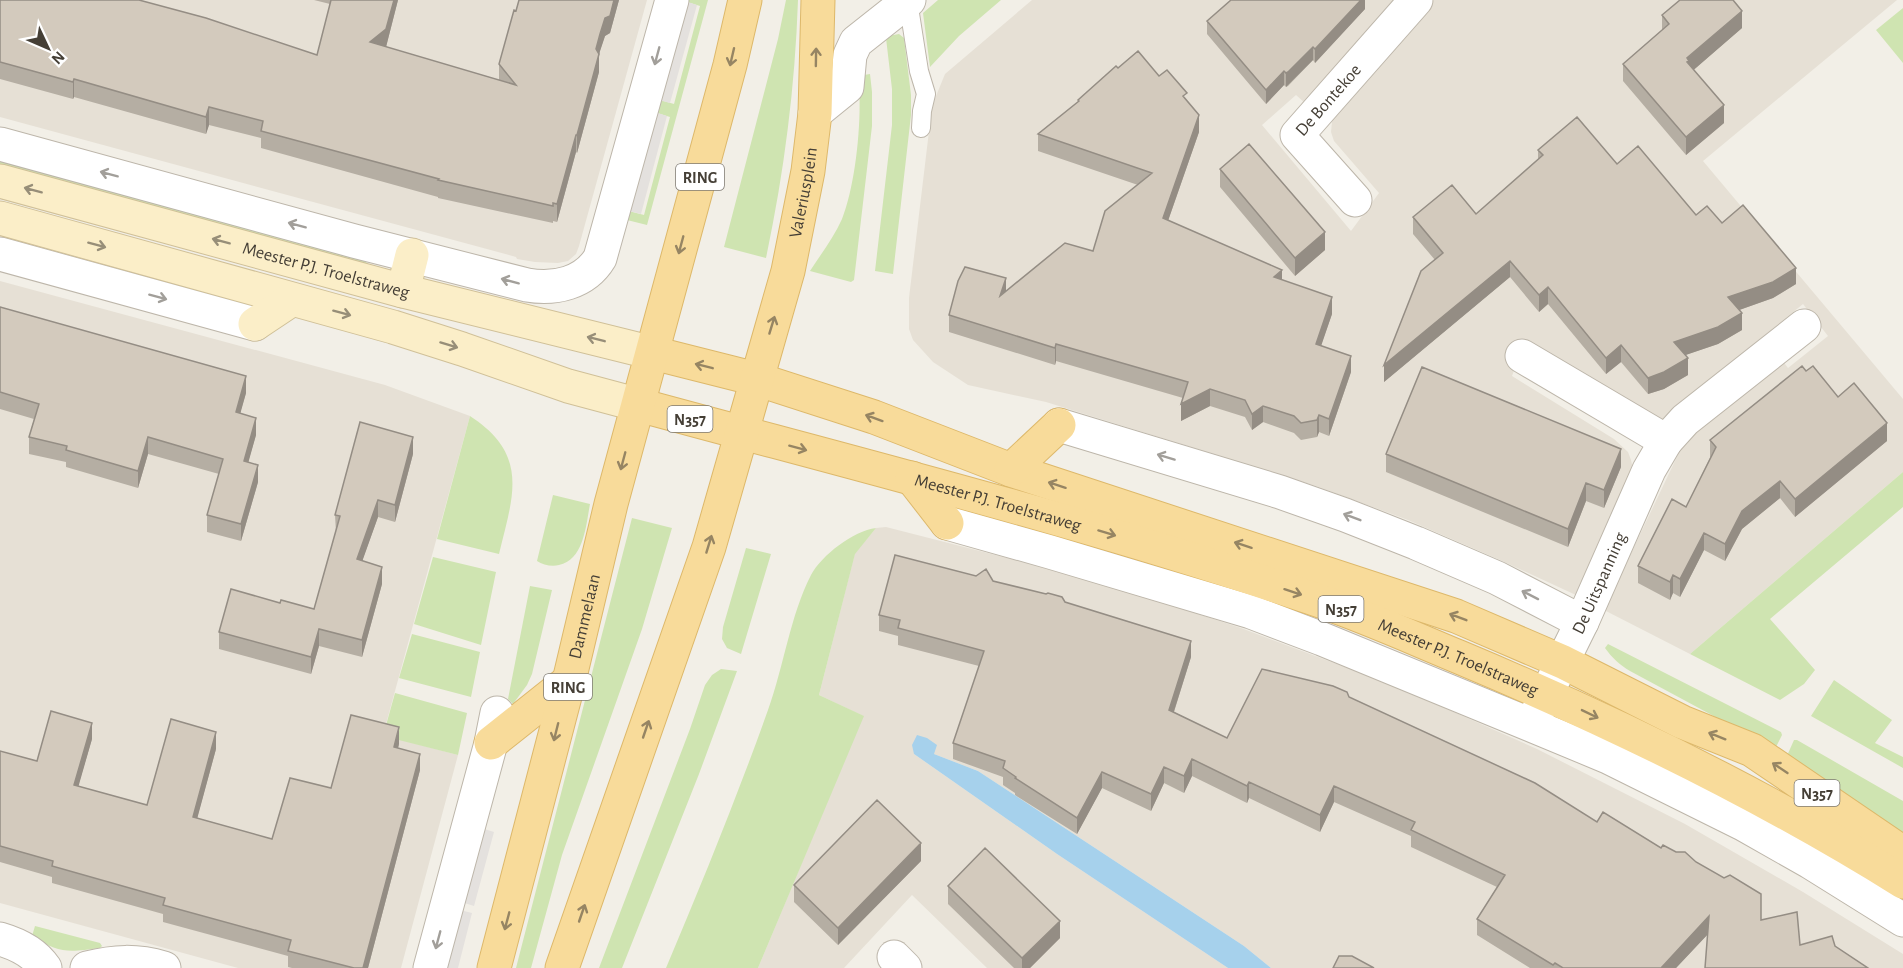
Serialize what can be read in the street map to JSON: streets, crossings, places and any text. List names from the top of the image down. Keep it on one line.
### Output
{"streets":{"main road":["RING","Valeriusplein","Meester P.J. Troelstraweg","N357","Dammelaan"],"street":["De Bontekoe","De Uitspanning"]},"crossings":[["RING","Meester P.J. Troelstraweg"],["RING","N357"],["RING","Dammelaan"],["Valeriusplein","Meester P.J. Troelstraweg"],["Valeriusplein","N357"],["Meester P.J. Troelstraweg","N357"],["Meester P.J. Troelstraweg","De Uitspanning"],["Meester P.J. Troelstraweg","Dammelaan"],["N357","Dammelaan"]],"north":"bottom right"}
